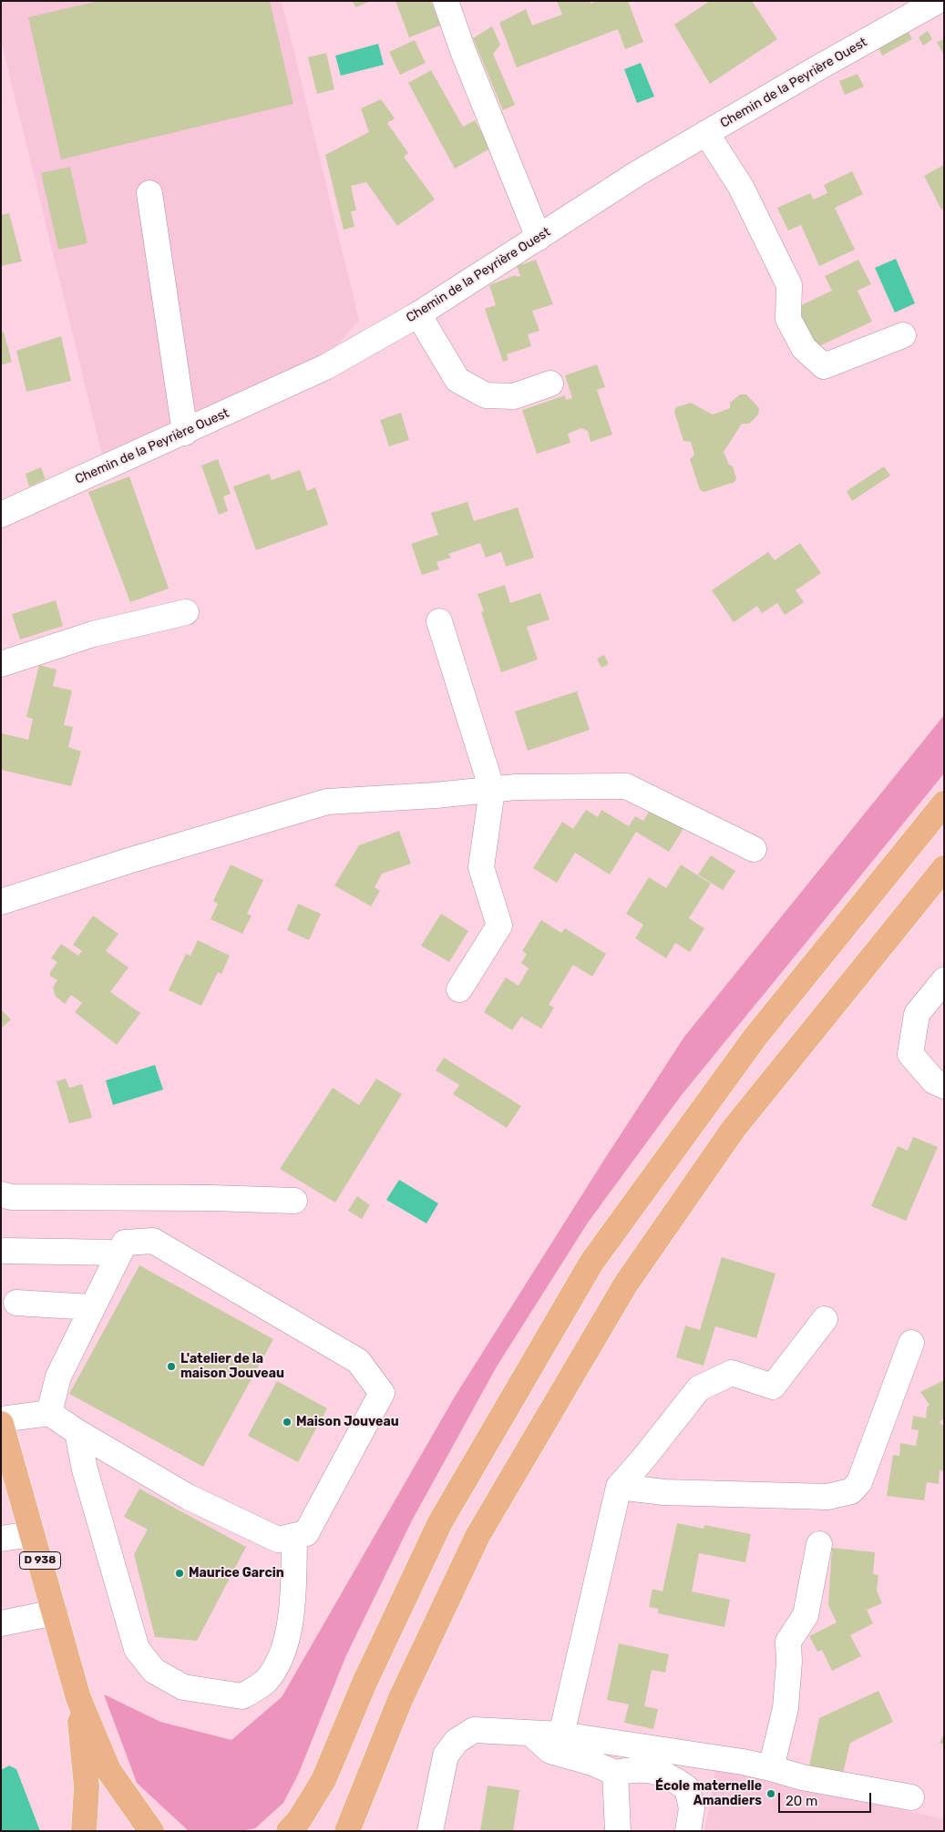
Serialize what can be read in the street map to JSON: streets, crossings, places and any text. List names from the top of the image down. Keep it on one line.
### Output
{"streets":{"main road":["D 938"],"street":["Chemin de la Peyrière Ouest"]},"places":["L'atelier de la maison Jouveau","Maison Jouveau","Maurice Garcin","École maternelle Amandiers"],"scale_bar":"20 m"}
